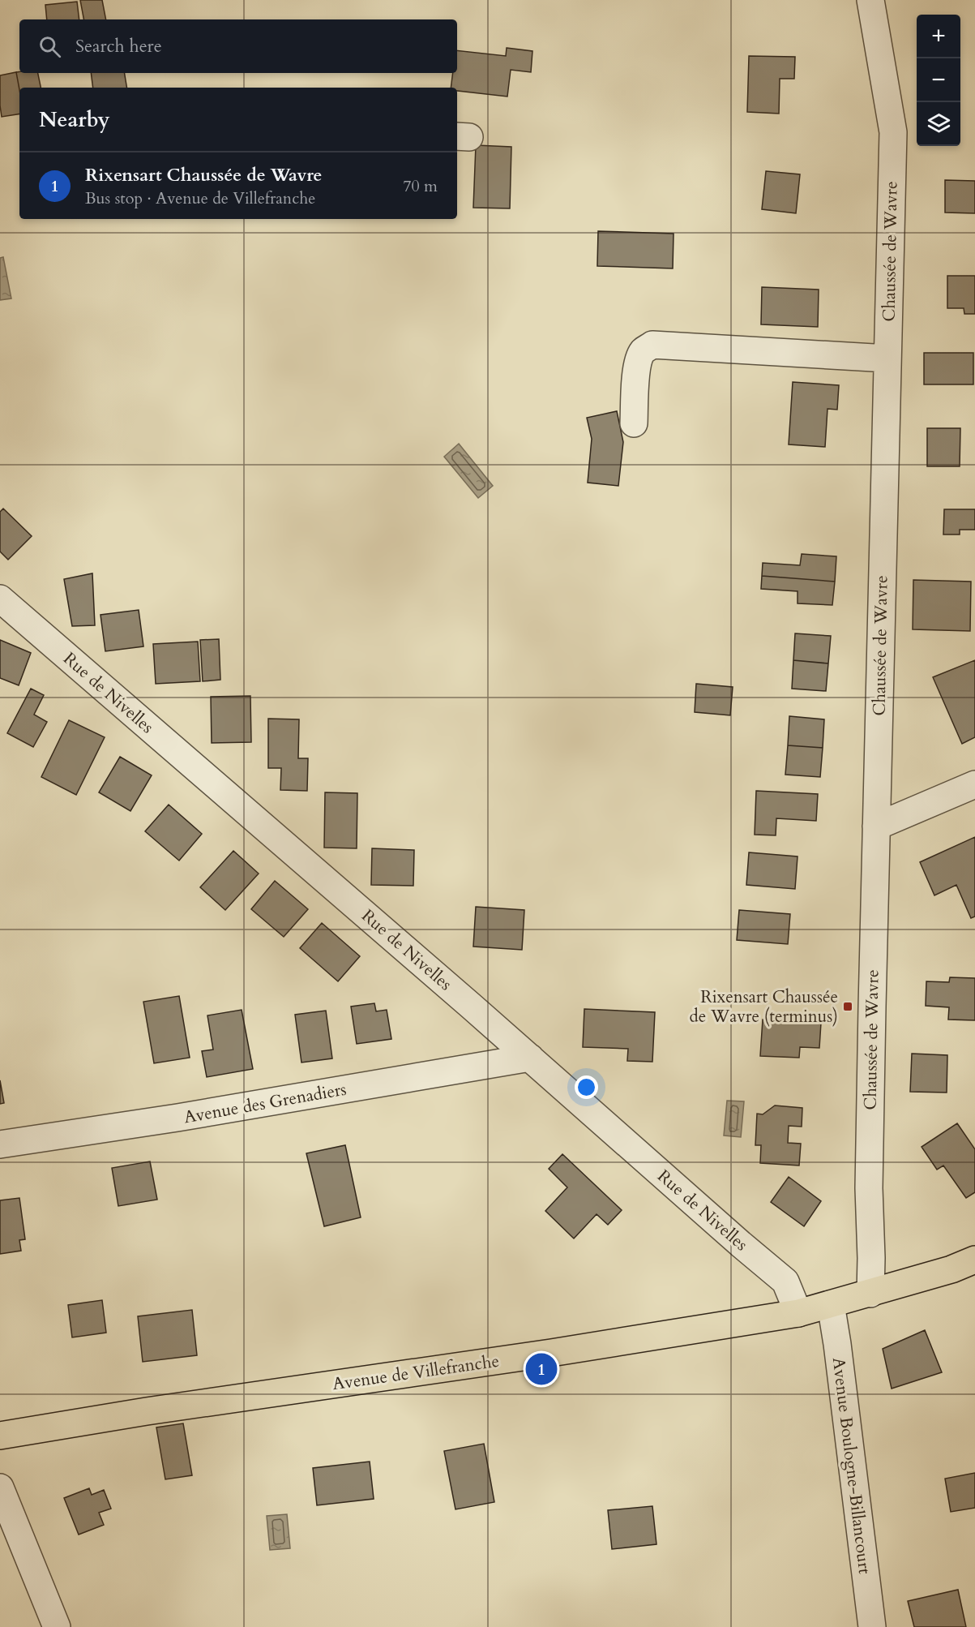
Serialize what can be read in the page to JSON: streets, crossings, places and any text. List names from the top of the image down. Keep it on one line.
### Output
{"streets":{"main road":["Avenue de Villefranche"],"street":["Chaussée de Wavre","Rue de Nivelles","Avenue des Grenadiers","Avenue Boulogne-Billancourt"]},"crossings":[["Chaussée de Wavre","Avenue de Villefranche"],["Rue de Nivelles","Avenue des Grenadiers"],["Rue de Nivelles","Avenue de Villefranche"],["Avenue de Villefranche","Avenue Boulogne-Billancourt"]],"places":{"transit":["Rixensart Chaussée de Wavre (terminus)"]},"page":{"map_buttons":["+","−"],"search":"Search here","heading":"Nearby","list":[{"mark":"1","name":"Rixensart Chaussée de Wavre","note":"Bus stop · Avenue de Villefranche","value":"70 m"}],"pins":"1"}}
